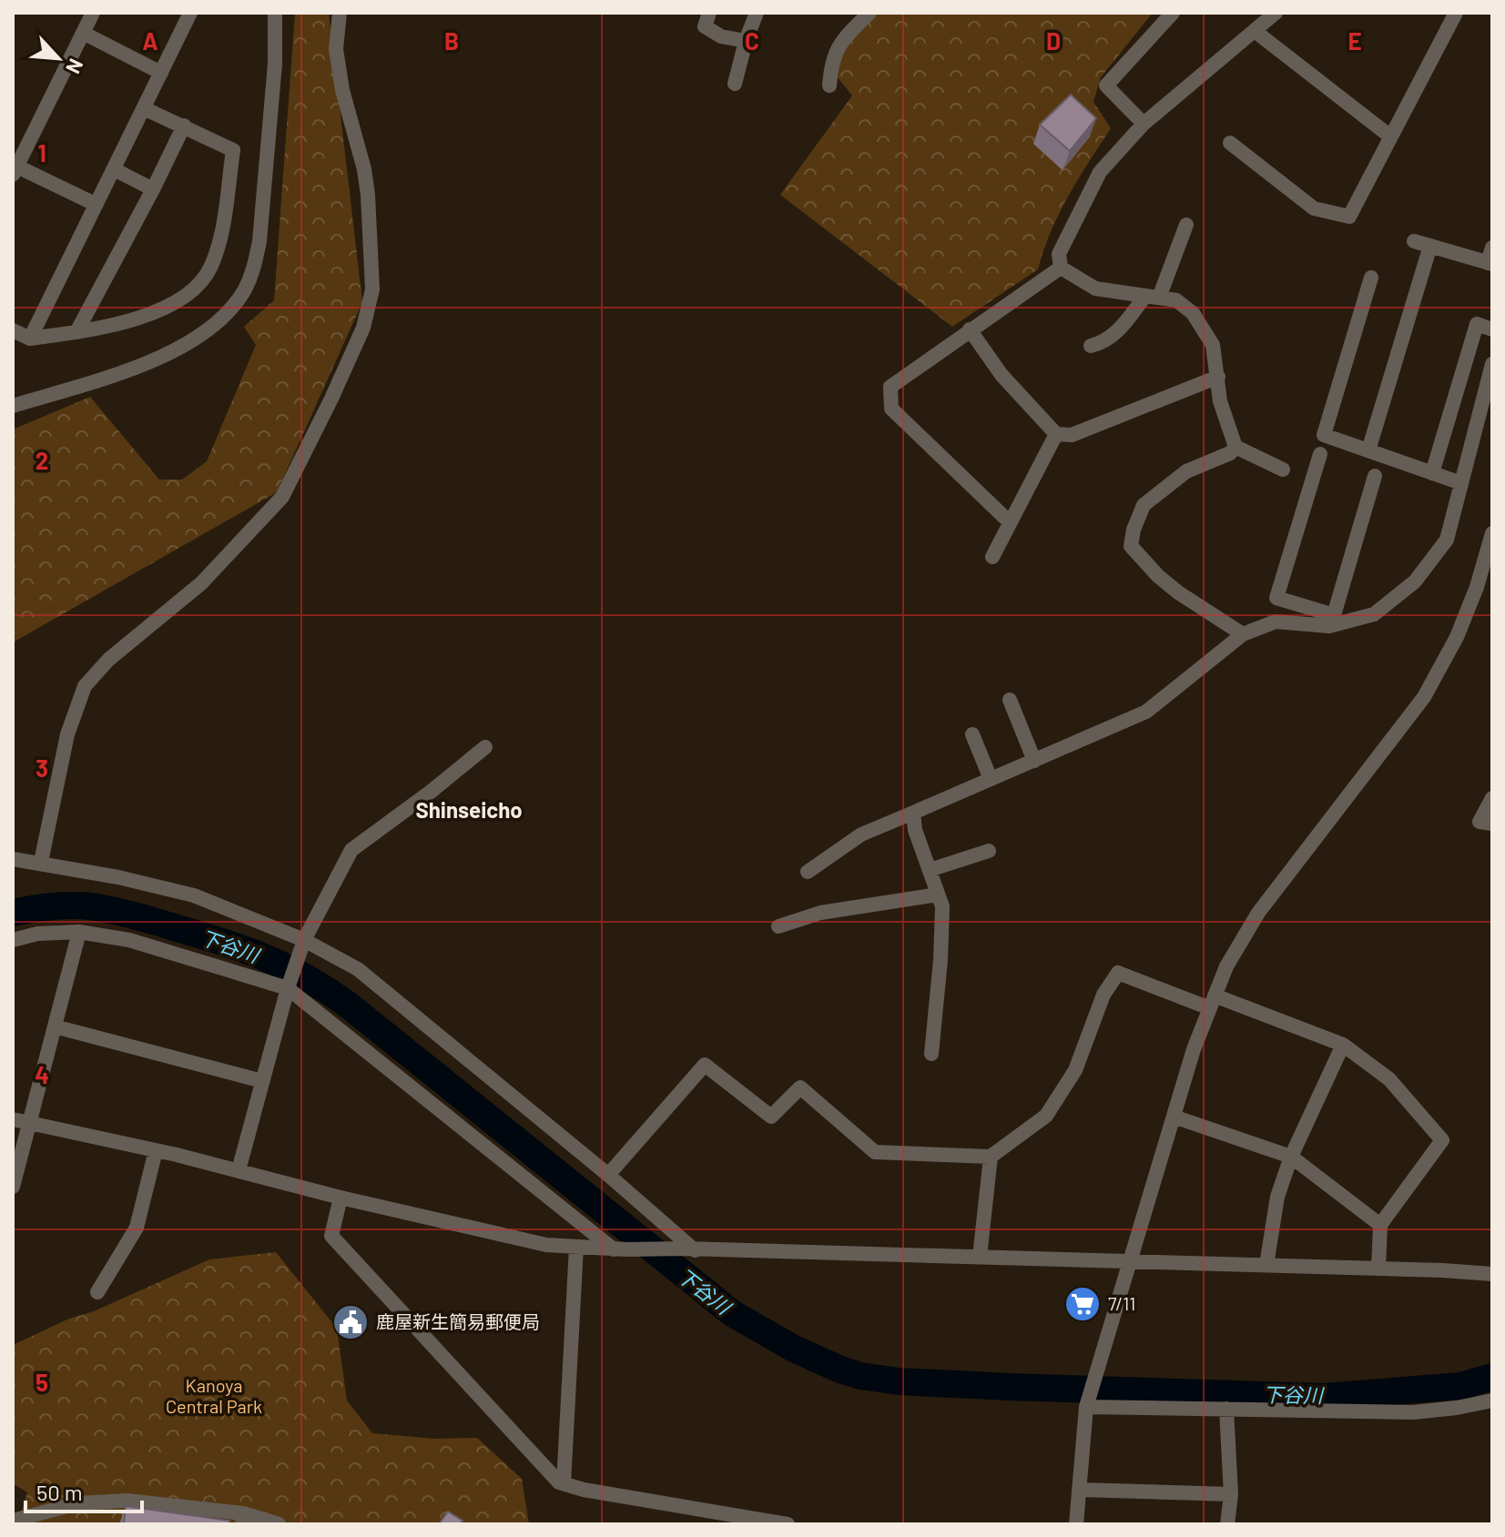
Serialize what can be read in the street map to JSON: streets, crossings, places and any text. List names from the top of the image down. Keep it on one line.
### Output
{"districts":["Shinseicho"],"water":["下谷川"],"parks":["Kanoya Central Park"],"places":{"supermarket":["7/11"],"public building":["鹿屋新生簡易郵便局"]},"scale_bar":"50 m","north":"bottom right","grid":{"columns":["A","B","C","D","E"],"rows":["1","2","3","4","5"]}}
